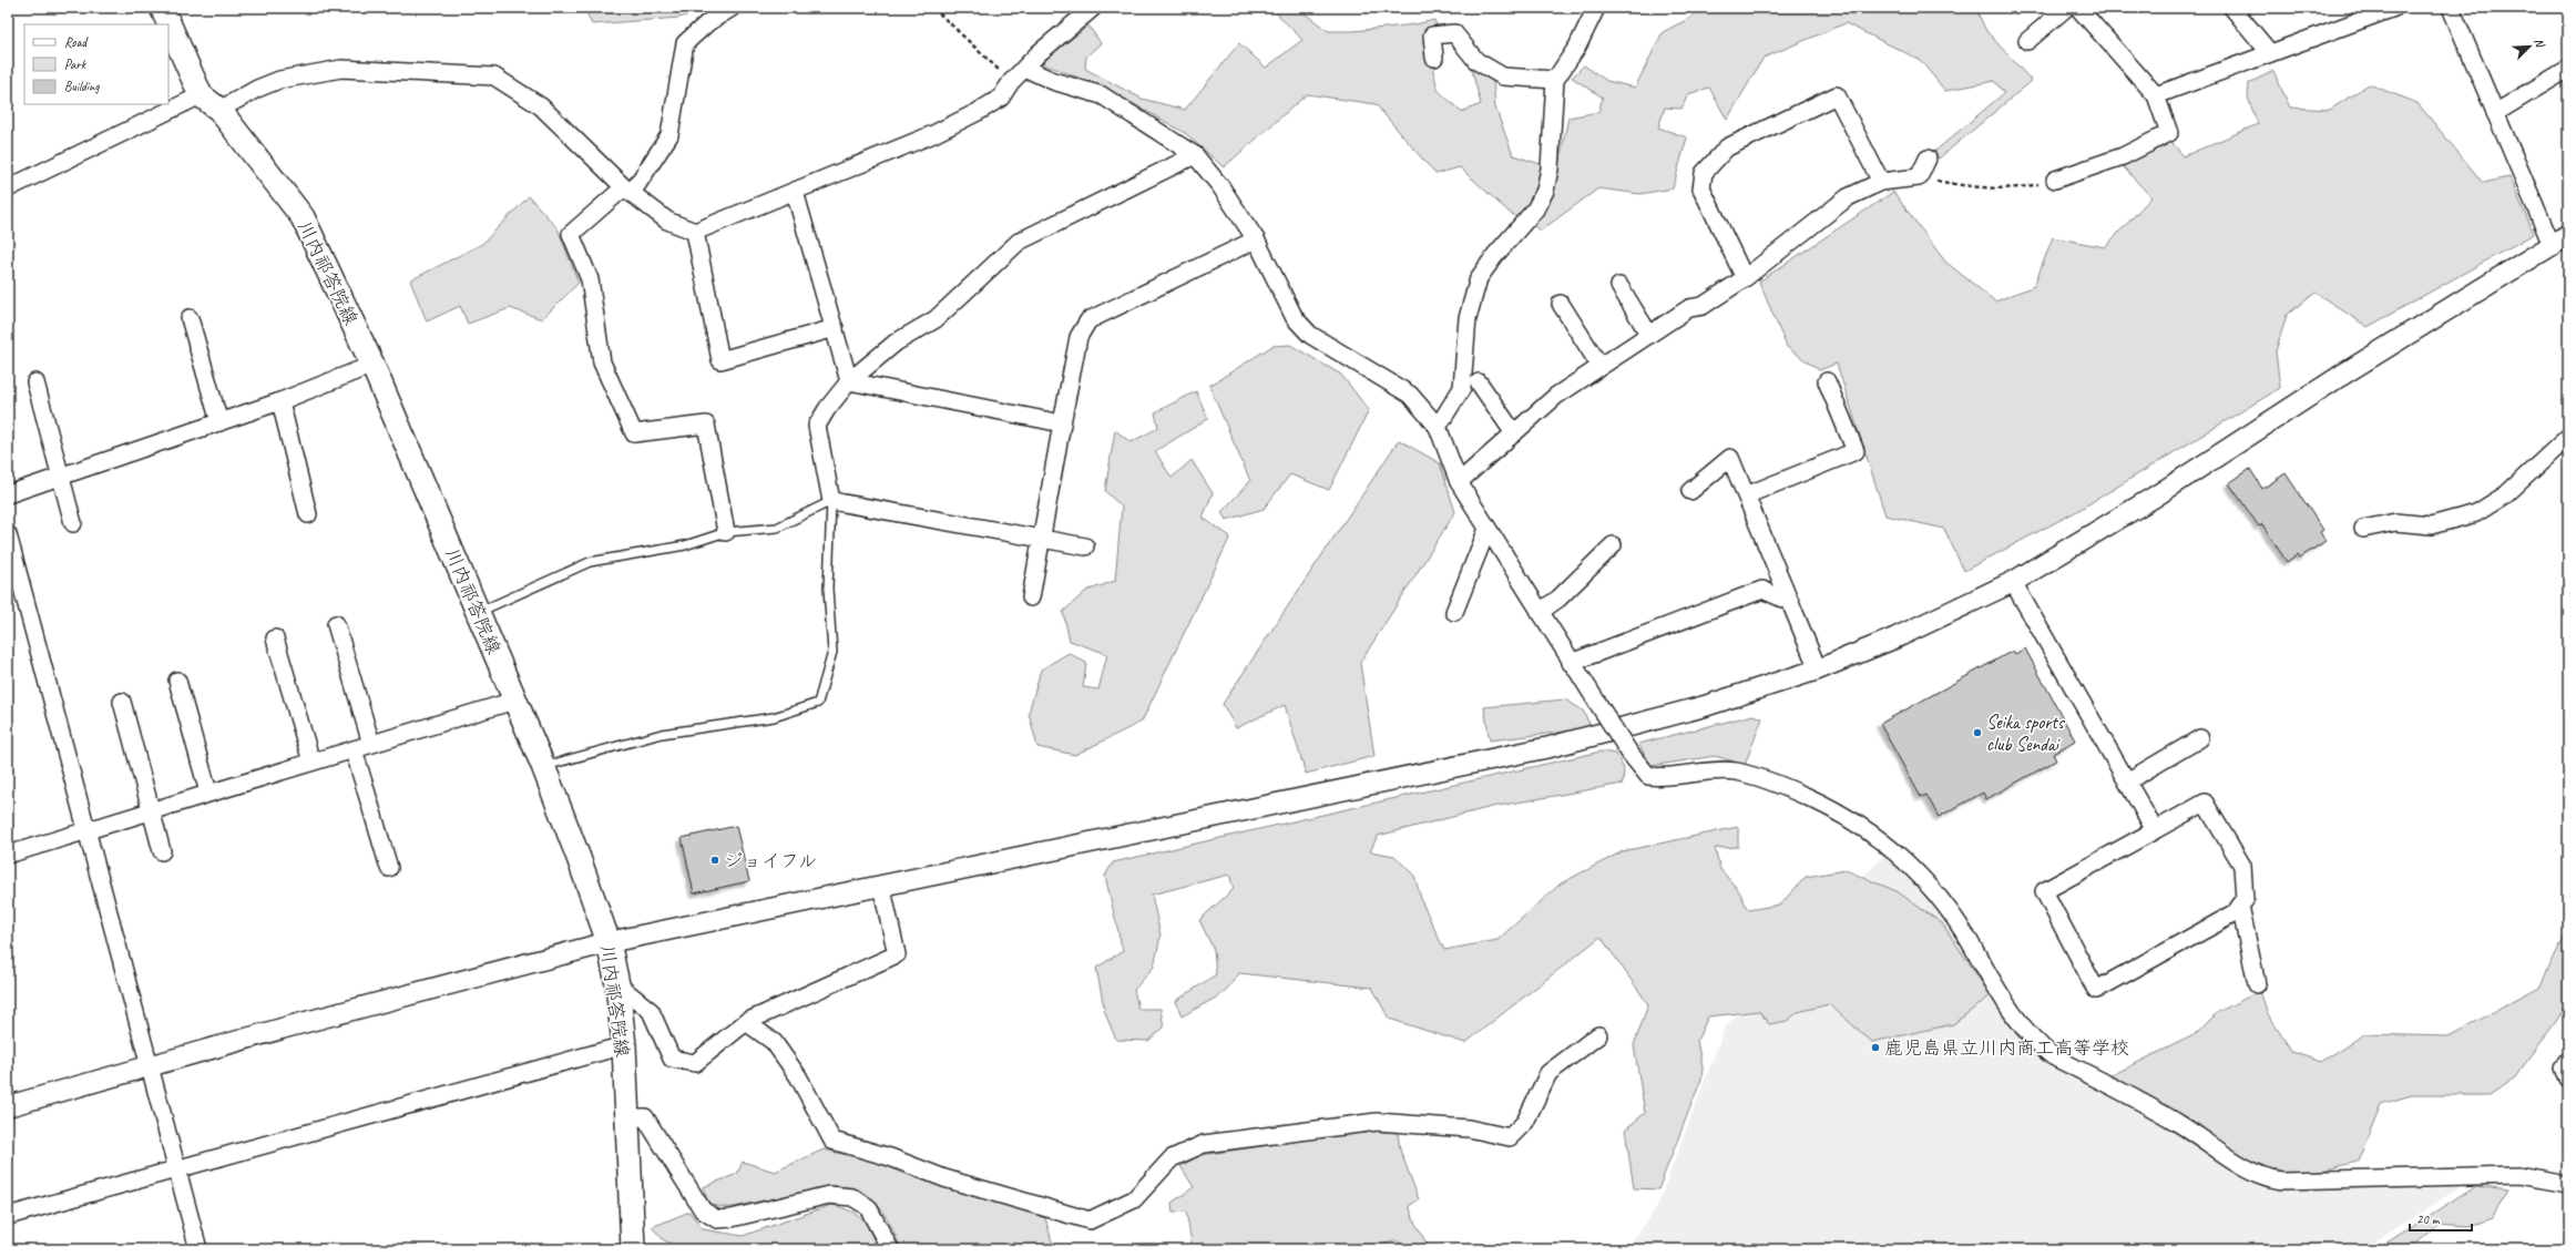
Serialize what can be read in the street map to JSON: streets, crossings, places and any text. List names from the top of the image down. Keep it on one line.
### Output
{"streets":{"main road":["川内祁答院線"]},"places":["Seika sports club Sendai","ジョイフル","鹿児島県立川内商工高等学校"],"legend":["Road","Park","Building"],"scale_bar":"20 m","north":"top right"}
